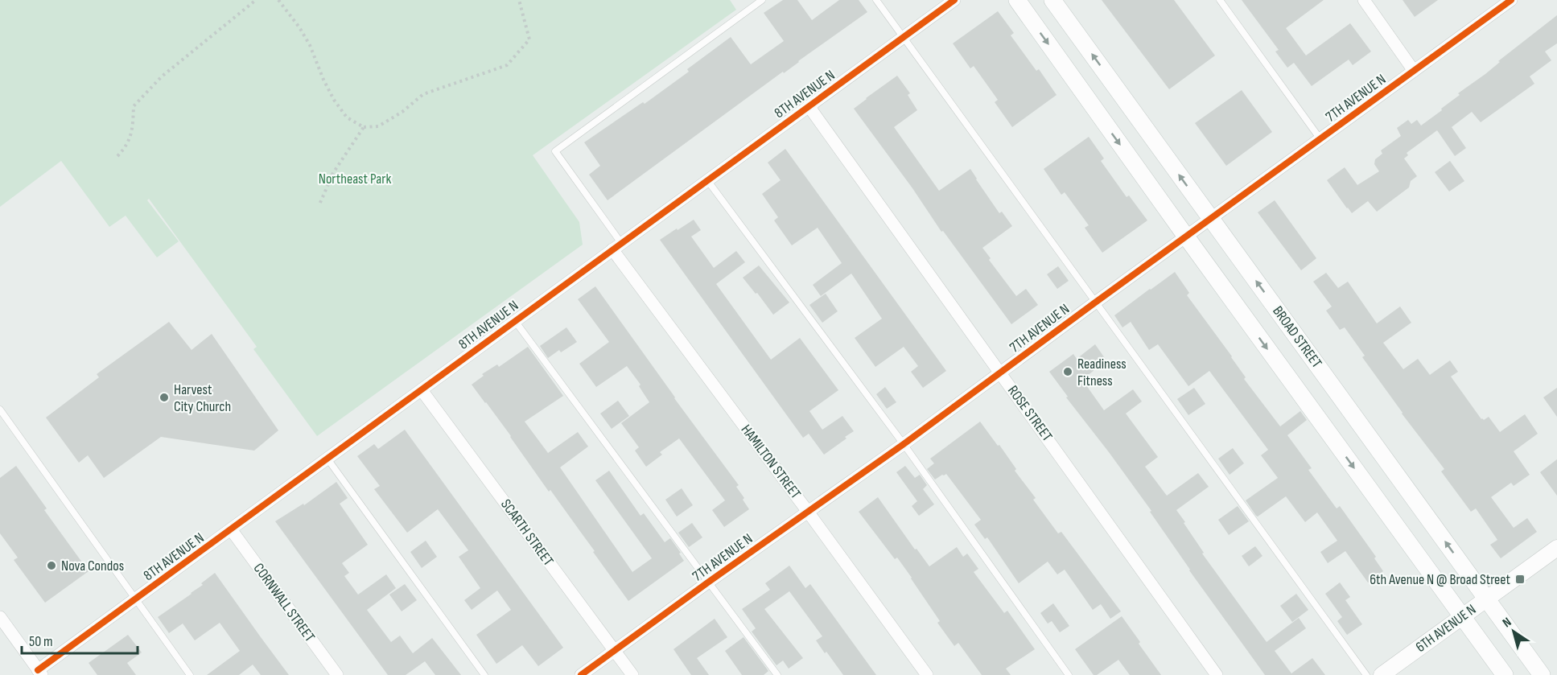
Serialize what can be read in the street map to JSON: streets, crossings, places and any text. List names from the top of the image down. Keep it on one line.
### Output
{"streets":{"main road":["BROAD STREET"],"street":["8TH AVENUE N","7TH AVENUE N","ROSE STREET","HAMILTON STREET","SCARTH STREET","CORNWALL STREET","6TH AVENUE N"]},"crossings":[["8TH AVENUE N","ROSE STREET"],["8TH AVENUE N","HAMILTON STREET"],["8TH AVENUE N","SCARTH STREET"],["8TH AVENUE N","CORNWALL STREET"],["7TH AVENUE N","BROAD STREET"],["7TH AVENUE N","ROSE STREET"],["7TH AVENUE N","HAMILTON STREET"],["7TH AVENUE N","SCARTH STREET"],["BROAD STREET","6TH AVENUE N"]],"parks":["Northeast Park"],"places":{"other":["Readiness Fitness","Harvest City Church","Nova Condos"],"transit":["6th Avenue N @ Broad Street"]},"scale_bar":"50 m","north":"top left"}
